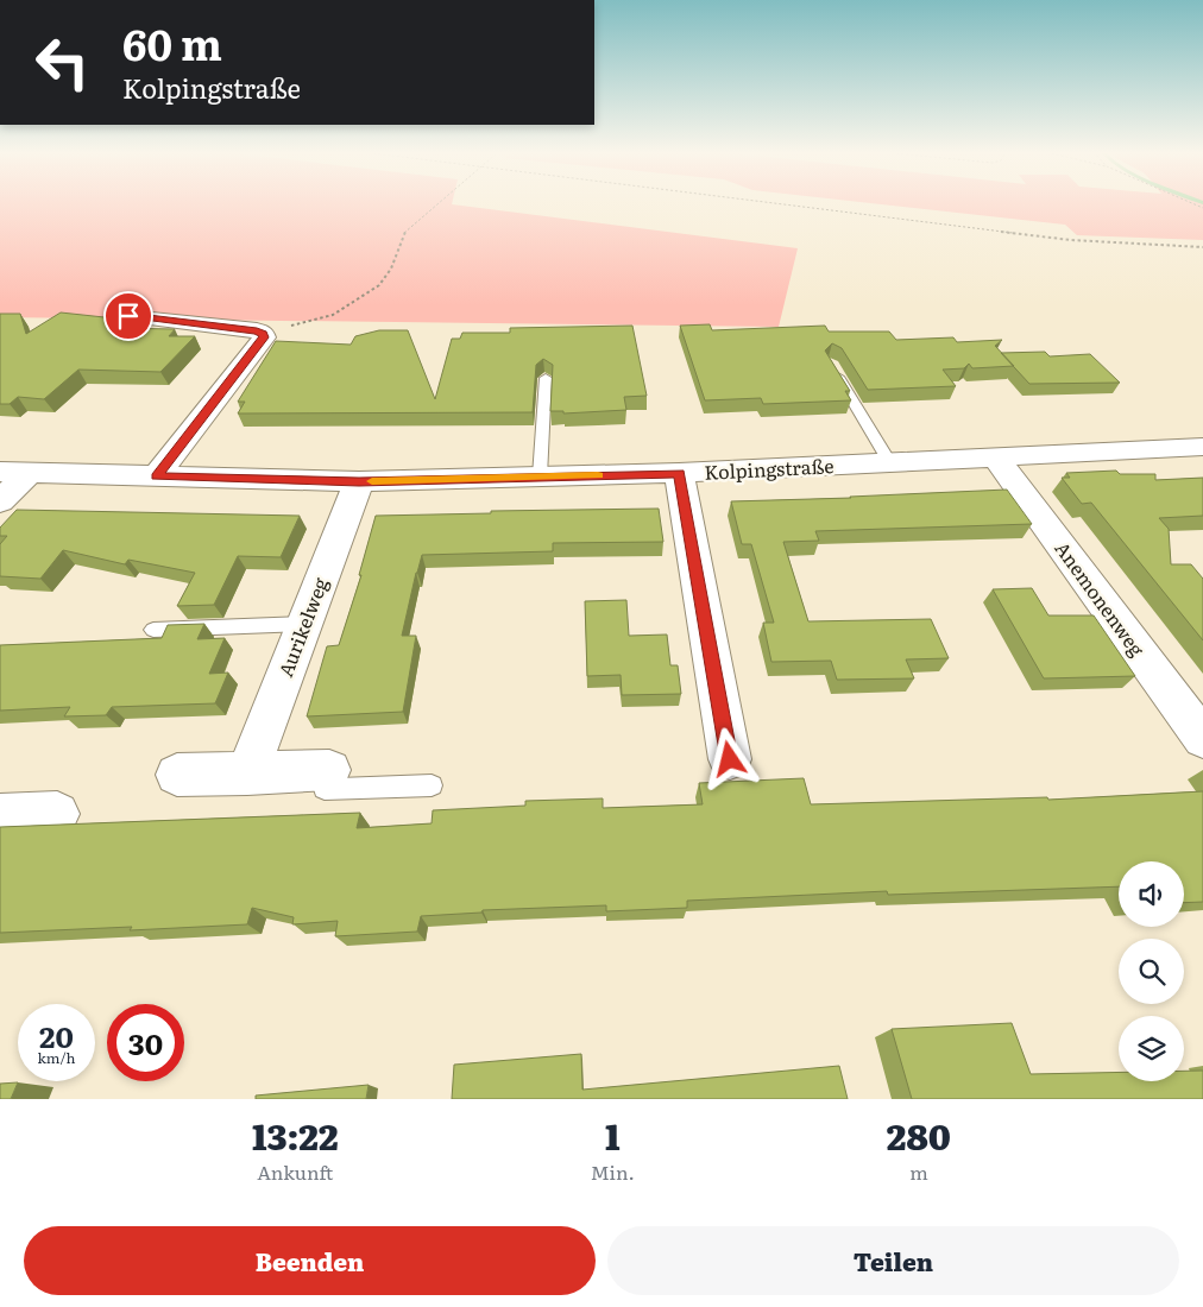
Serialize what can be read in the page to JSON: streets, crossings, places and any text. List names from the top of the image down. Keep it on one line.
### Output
{"streets":{"street":["Kolpingstraße","Anemonenweg","Aurikelweg"]},"crossings":[["Kolpingstraße","Anemonenweg"],["Kolpingstraße","Aurikelweg"]],"page":{"turn":["60 m","Kolpingstraße"],"speed":"20 km/h","limit":"30","eta":["13:22","Ankunft","1","Min.","280","m"],"buttons":["Beenden","Teilen"]}}
